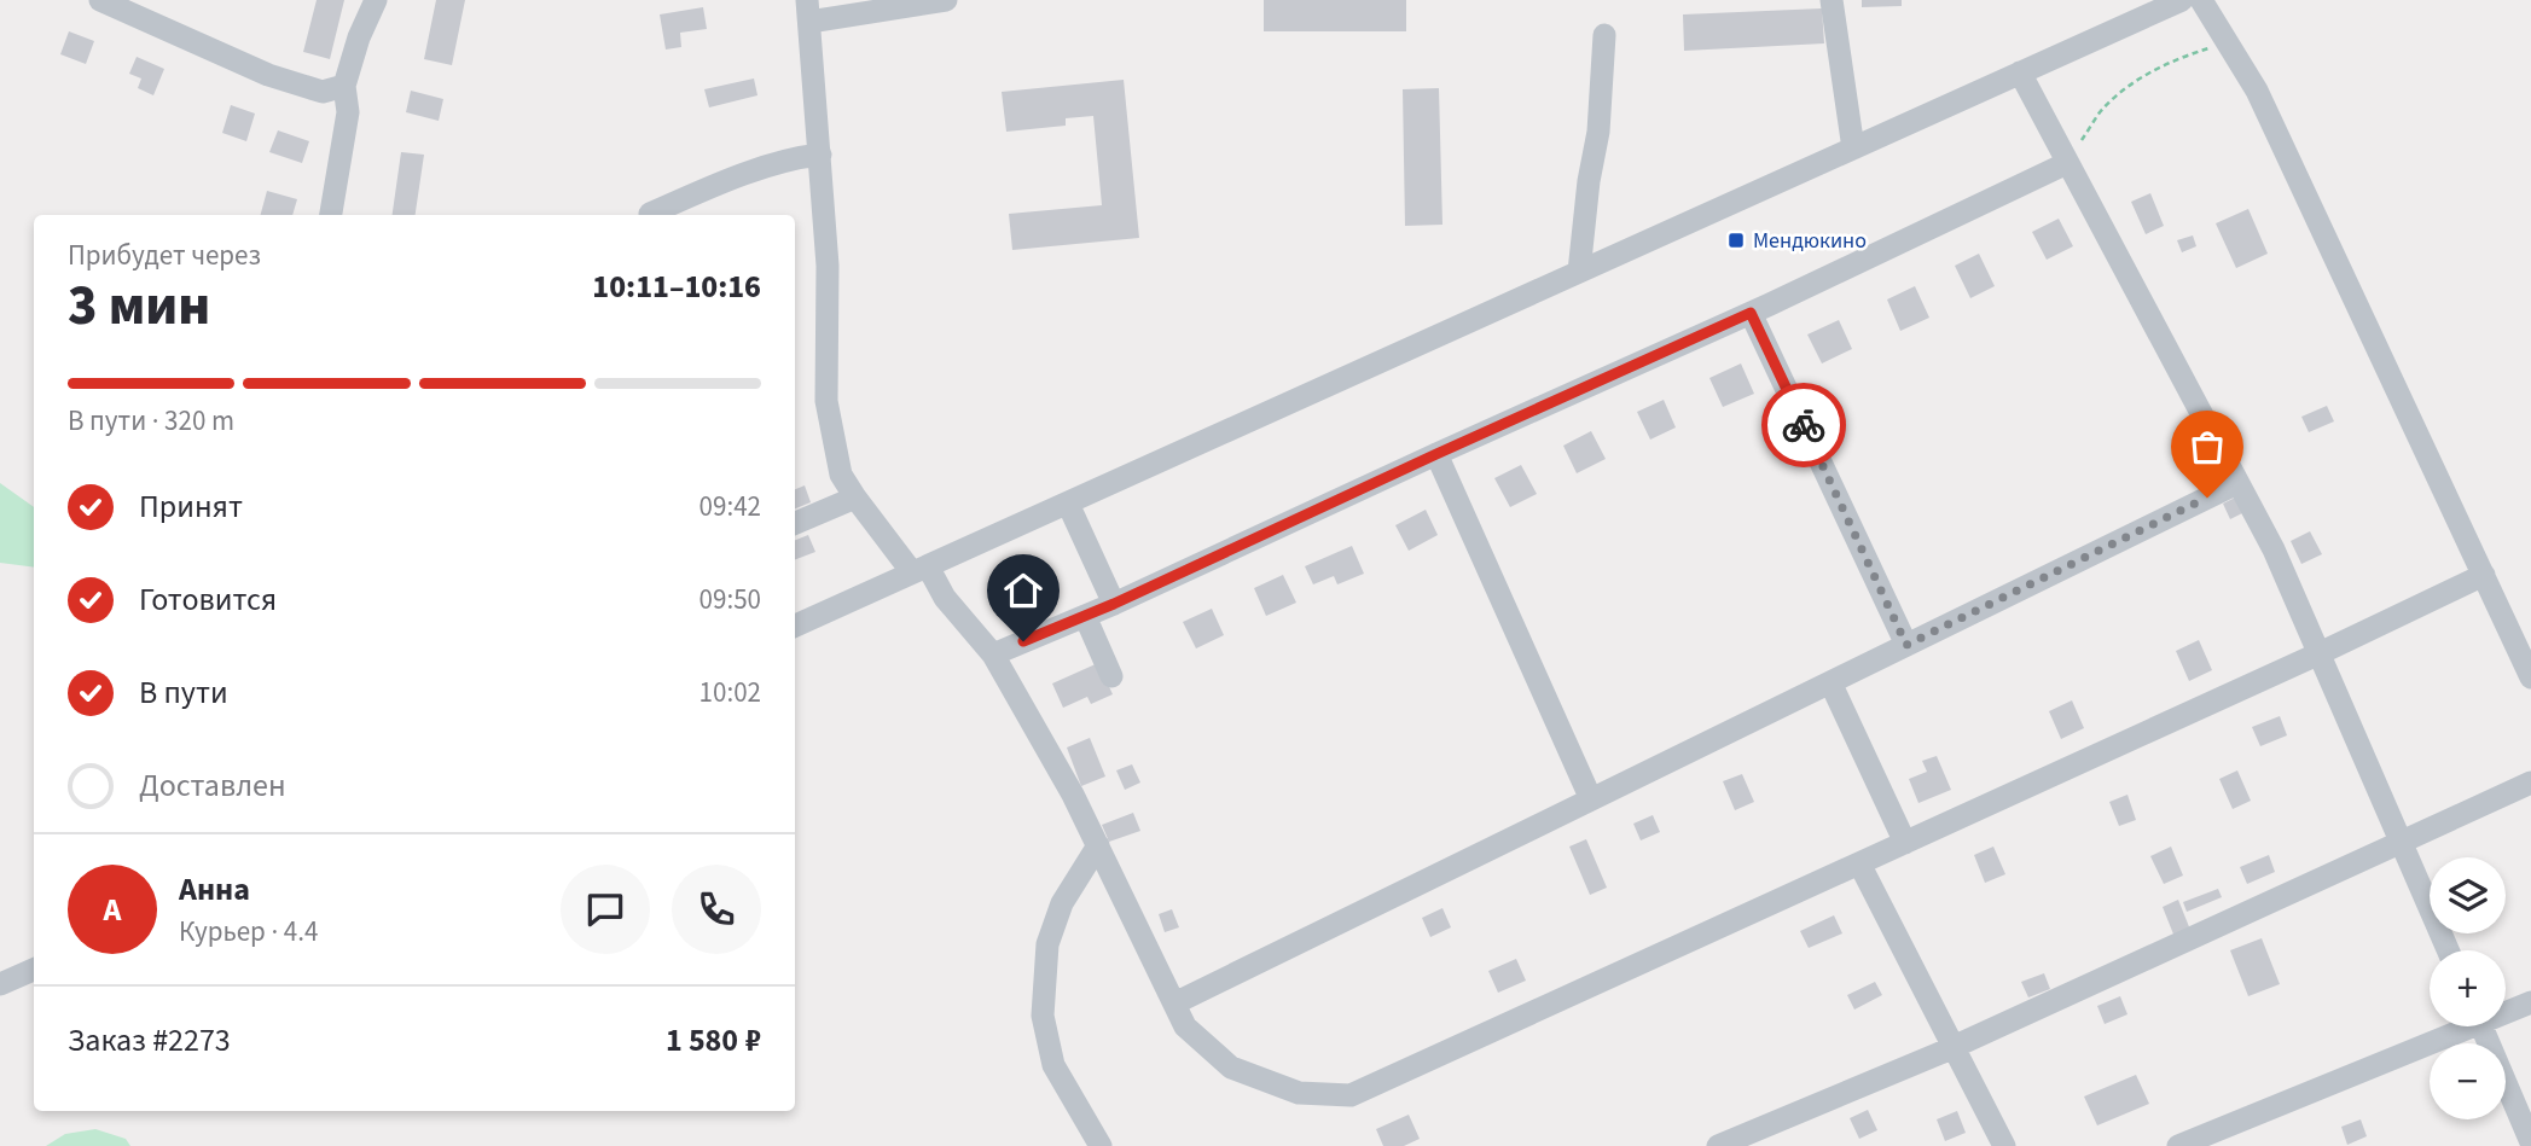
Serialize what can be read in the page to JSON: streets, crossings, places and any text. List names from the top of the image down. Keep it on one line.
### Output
{"places":{"transit":["Мендюкино"]},"page":{"heading":["3 мин","Прибудет через","10:11–10:16"],"panel":["Анна","Курьер · 4.4","Заказ #2273","1 580 ₽"],"bar":"В пути · 320 m","list":[["Принят","09:42"],["Готовится","09:50"],["В пути","10:02"],"Доставлен"],"map_buttons":["+","−"],"round":"А"}}
